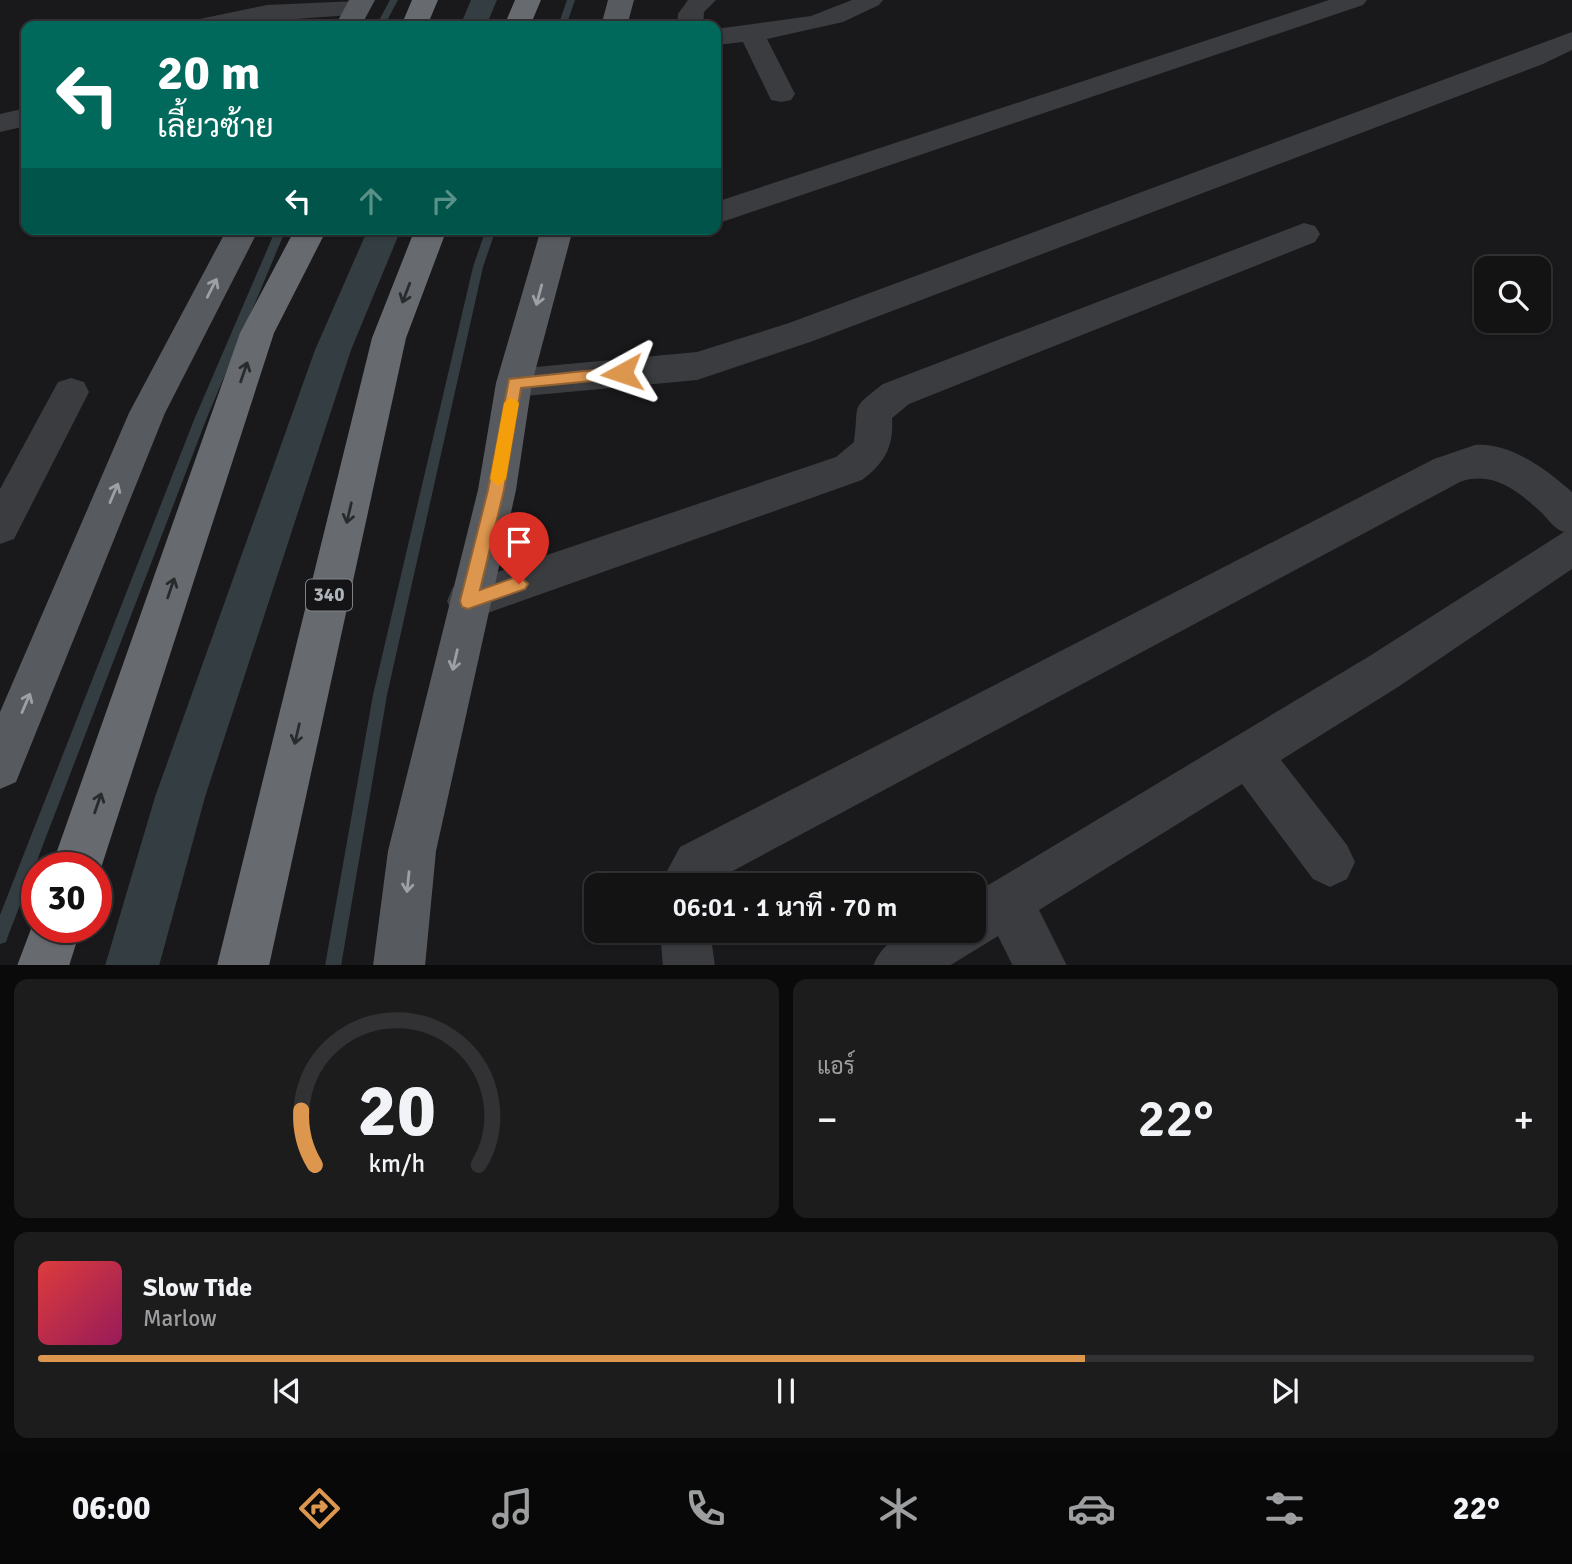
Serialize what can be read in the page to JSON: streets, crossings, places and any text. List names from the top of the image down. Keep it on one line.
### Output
{"streets":{"highway":["340"]},"page":{"turn":["20 m","เลี้ยวซ้าย"],"limit":"30","trip":"06:01 · 1 นาที · 70 m","tile":"แอร์","heat":["−","22°","+"],"song":["Slow Tide","Marlow"],"tabs":["06:00","22°"],"gauge":["20","km/h"]}}
